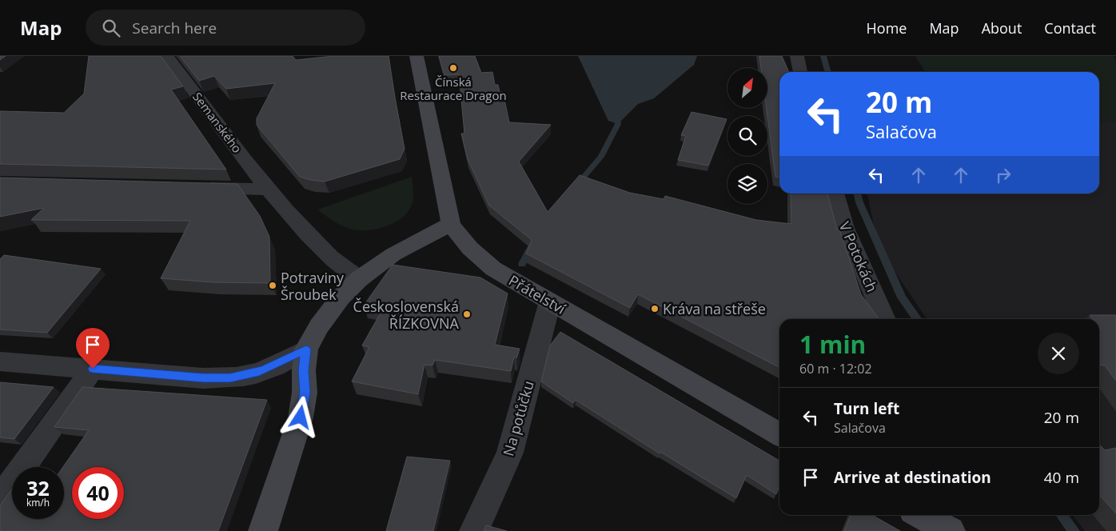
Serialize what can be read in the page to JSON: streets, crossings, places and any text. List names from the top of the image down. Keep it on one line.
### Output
{"streets":{"main road":["Přátelství"],"street":["Semanského","V Potokách","Na potůčku"]},"crossings":[["Přátelství","Na potůčku"]],"places":["Čínská Restaurace Dragon","Potraviny Šroubek","Kráva na střeše","Československá ŘÍZKOVNA"],"north":"top right","page":{"header":"Map","search":"Search here","nav":["Home","Map","About","Contact"],"turn":["20 m","Salačova"],"heading":["1 min","60 m · 12:02"],"list":[{"name":"Turn left","note":"Salačova","value":"20 m"},{"name":"Arrive at destination","value":"40 m"}],"speed":"32 km/h","limit":"40"}}
